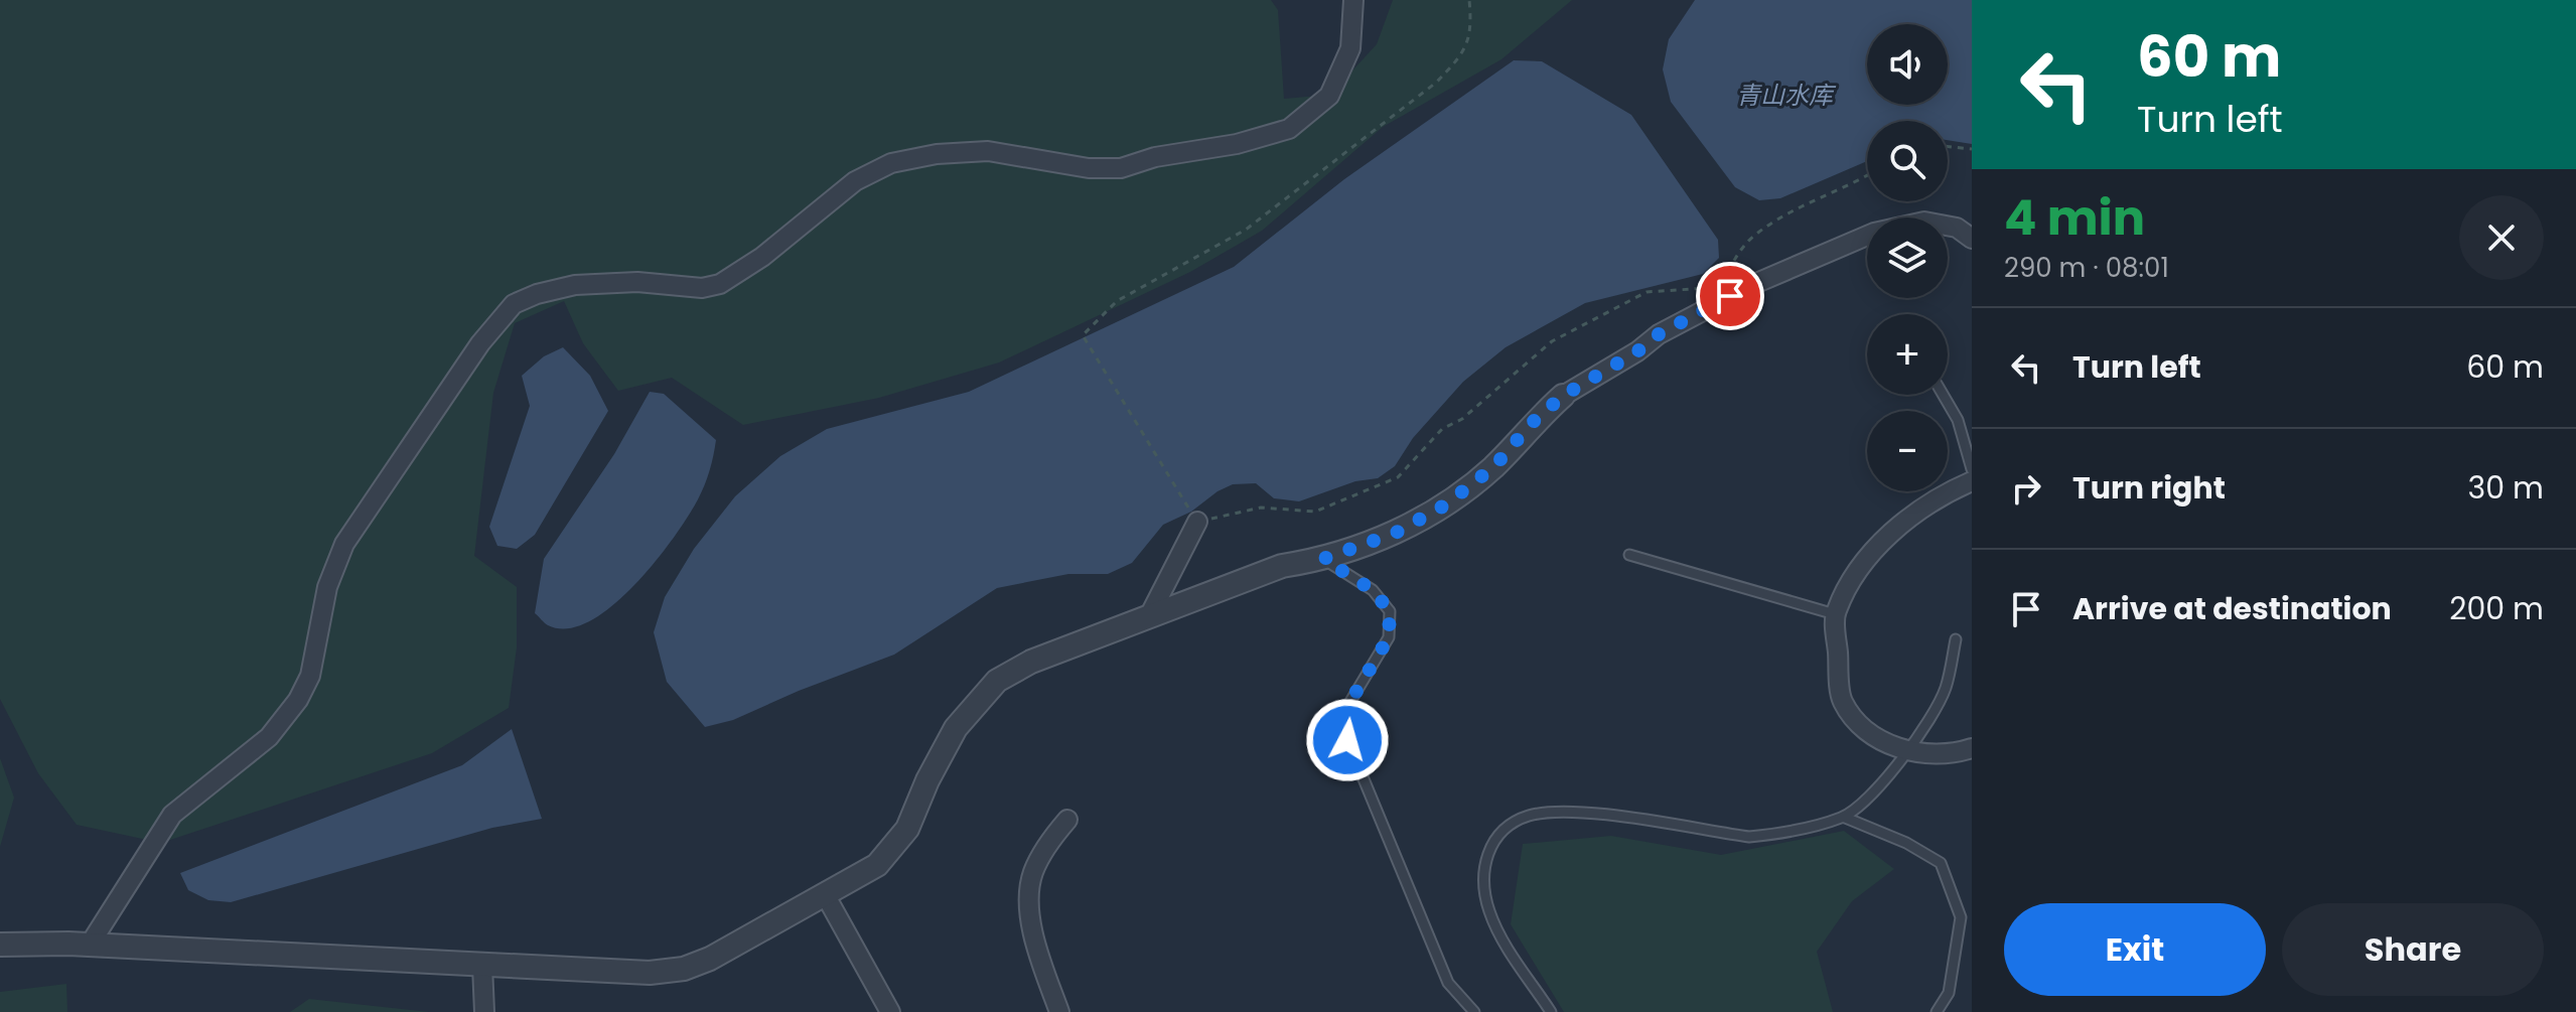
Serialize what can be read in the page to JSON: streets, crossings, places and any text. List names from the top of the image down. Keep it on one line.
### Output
{"water":["青山水库"],"page":{"turn":["60 m","Turn left"],"map_buttons":["+","−"],"heading":["4 min","290 m · 08:01"],"list":[{"name":"Turn left","value":"60 m"},{"name":"Turn right","value":"30 m"},{"name":"Arrive at destination","value":"200 m"}],"buttons":["Exit","Share"]}}
